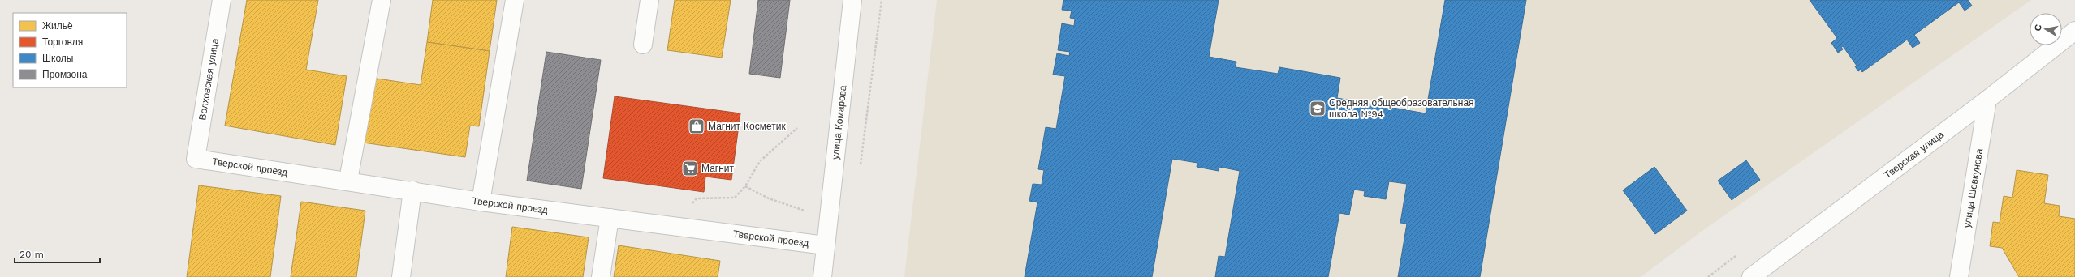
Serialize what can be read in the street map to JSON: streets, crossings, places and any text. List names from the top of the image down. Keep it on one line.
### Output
{"streets":{"street":["Волховская улица","улица Комарова","Тверская улица","Тверской проезд","улица Шевкунова"]},"crossings":[["Волховская улица","Тверской проезд"],["улица Комарова","Тверской проезд"],["Тверская улица","улица Шевкунова"]],"places":{"school or university":["Средняя общеобразовательная школа №94"],"shop":["Магнит Косметик"],"supermarket":["Магнит"]},"legend":["Жильё","Торговля","Школы","Промзона"],"scale_bar":"20 m","north":"left"}
